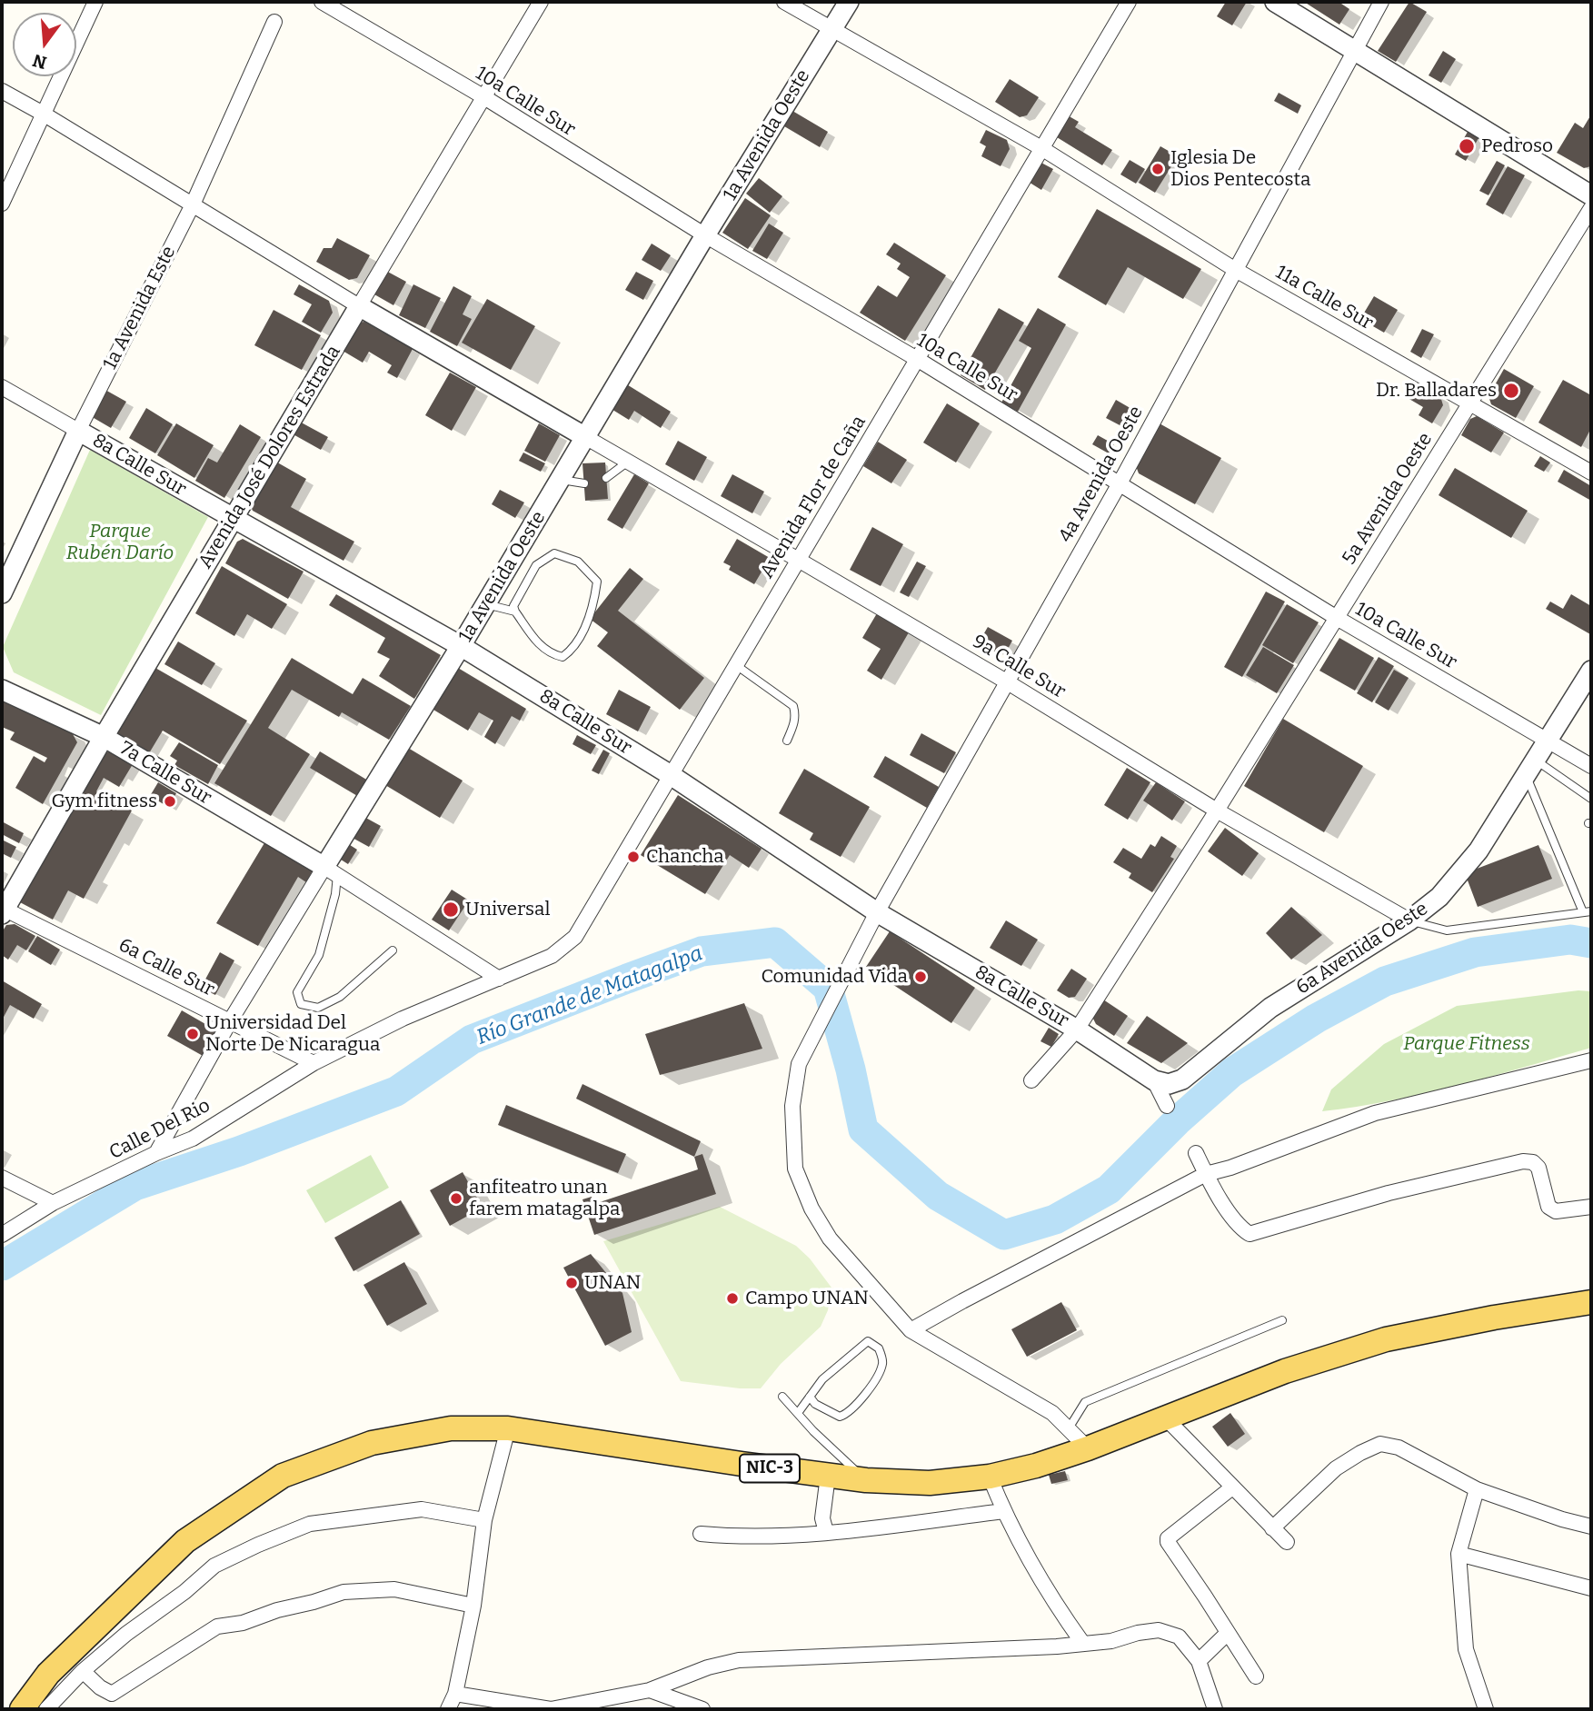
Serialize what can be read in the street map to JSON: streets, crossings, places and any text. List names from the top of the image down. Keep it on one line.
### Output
{"streets":{"main road":["NIC-3"],"street":["10a Calle Sur","1a Avenida Oeste","11a Calle Sur","1a Avenida Este","Avenida José Dolores Estrada","8a Calle Sur","4a Avenida Oeste","Avenida Flor de Caña","5a Avenida Oeste","9a Calle Sur","7a Calle Sur","6a Avenida Oeste","6a Calle Sur","Calle Del Rio"]},"crossings":[["10a Calle Sur","1a Avenida Oeste"],["10a Calle Sur","Avenida José Dolores Estrada"],["10a Calle Sur","4a Avenida Oeste"],["10a Calle Sur","Avenida Flor de Caña"],["10a Calle Sur","5a Avenida Oeste"],["10a Calle Sur","6a Avenida Oeste"],["1a Avenida Oeste","11a Calle Sur"],["1a Avenida Oeste","8a Calle Sur"],["1a Avenida Oeste","9a Calle Sur"],["1a Avenida Oeste","7a Calle Sur"],["1a Avenida Oeste","6a Calle Sur"],["1a Avenida Oeste","Calle Del Rio"],["11a Calle Sur","4a Avenida Oeste"],["11a Calle Sur","Avenida Flor de Caña"],["11a Calle Sur","5a Avenida Oeste"],["1a Avenida Este","8a Calle Sur"],["Avenida José Dolores Estrada","8a Calle Sur"],["Avenida José Dolores Estrada","7a Calle Sur"],["Avenida José Dolores Estrada","6a Calle Sur"],["8a Calle Sur","4a Avenida Oeste"],["8a Calle Sur","Avenida Flor de Caña"],["8a Calle Sur","5a Avenida Oeste"],["8a Calle Sur","6a Avenida Oeste"],["4a Avenida Oeste","9a Calle Sur"],["Avenida Flor de Caña","9a Calle Sur"],["Avenida Flor de Caña","Calle Del Rio"],["5a Avenida Oeste","9a Calle Sur"],["9a Calle Sur","6a Avenida Oeste"],["6a Calle Sur","Calle Del Rio"]],"water":["Río Grande de Matagalpa"],"parks":["Parque Rubén Darío","Parque Fitness"],"places":["Pedroso","Iglesia De Dios Pentecosta","Dr. Balladares","Gym fitness","Chancha","Universal","Comunidad Vida","Universidad Del Norte De Nicaragua","anfiteatro unan farem matagalpa","UNAN","Campo UNAN"],"north":"bottom"}
